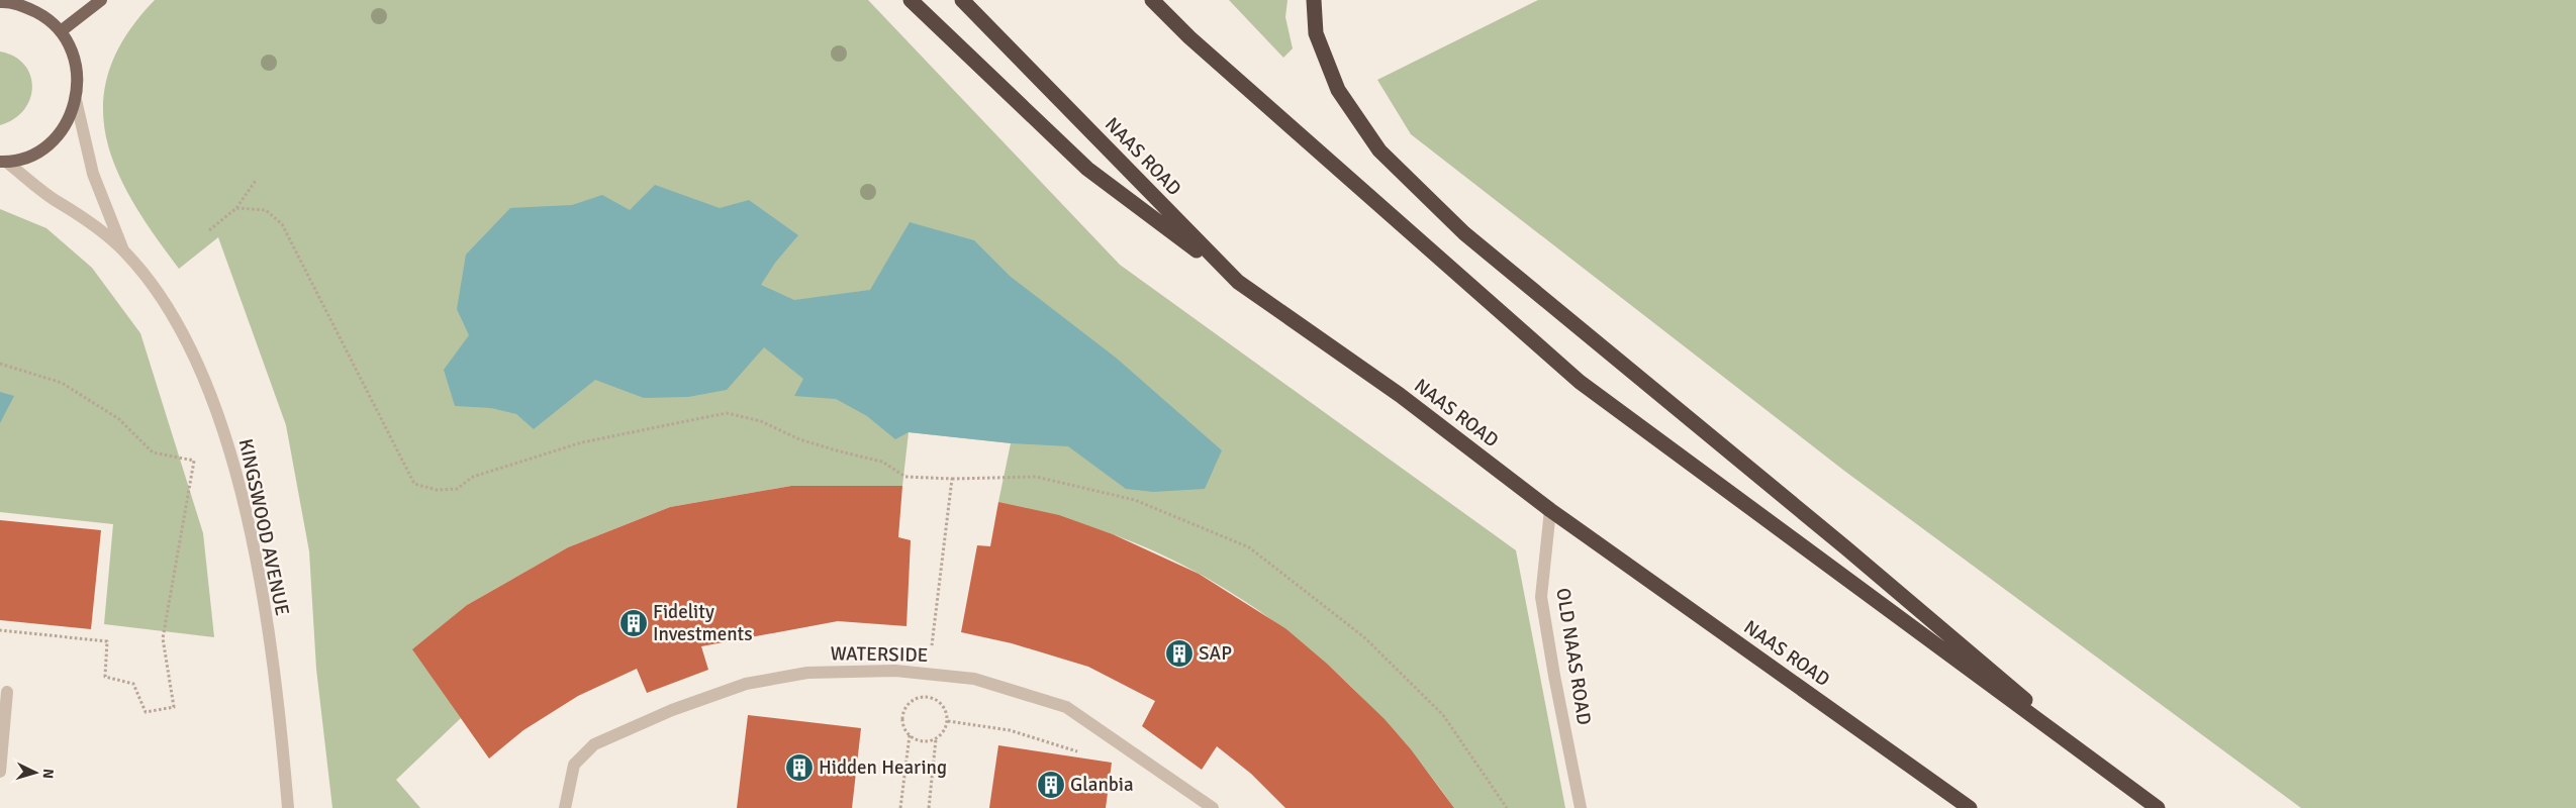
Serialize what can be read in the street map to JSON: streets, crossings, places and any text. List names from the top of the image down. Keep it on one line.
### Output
{"streets":{"highway":["NAAS ROAD"],"street":["KINGSWOOD AVENUE","WATERSIDE","OLD NAAS ROAD"]},"crossings":[["NAAS ROAD","OLD NAAS ROAD"]],"places":{"building":["Fidelity Investments","SAP","Hidden Hearing","Glanbia"]},"north":"right"}
